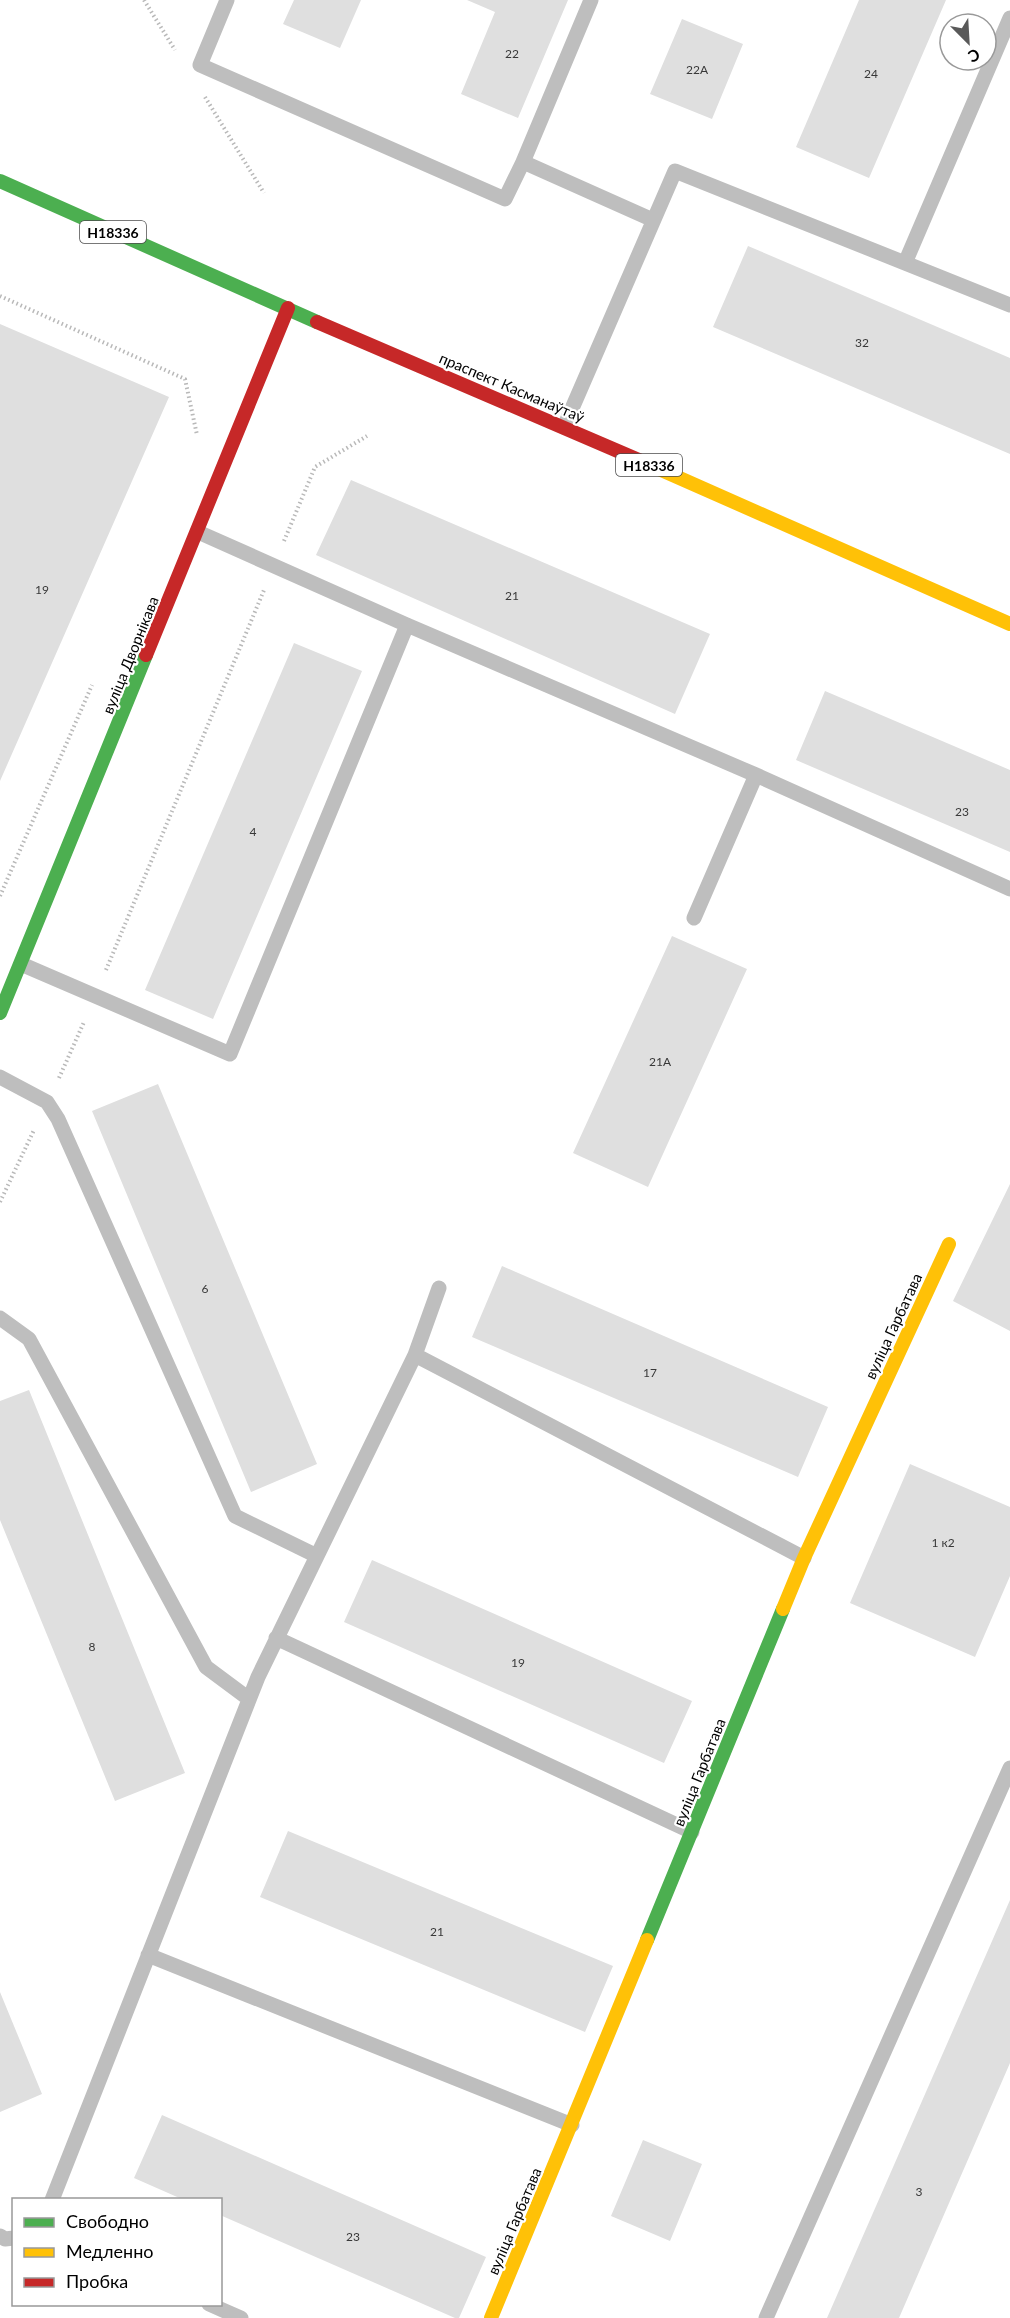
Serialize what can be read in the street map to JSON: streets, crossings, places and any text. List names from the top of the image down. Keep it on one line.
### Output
{"streets":{"street":["Н18336","праспект Касманаўтаў","вуліца Дворнікава","вуліца Гарбатава"]},"crossings":[["праспект Касманаўтаў","вуліца Дворнікава"]],"house_numbers":["22","22А","24","32","19","21","23","4","21А","6","17","1 к2","8","19","21","3","23"],"legend":["Свободно","Медленно","Пробка"],"north":"bottom right"}
